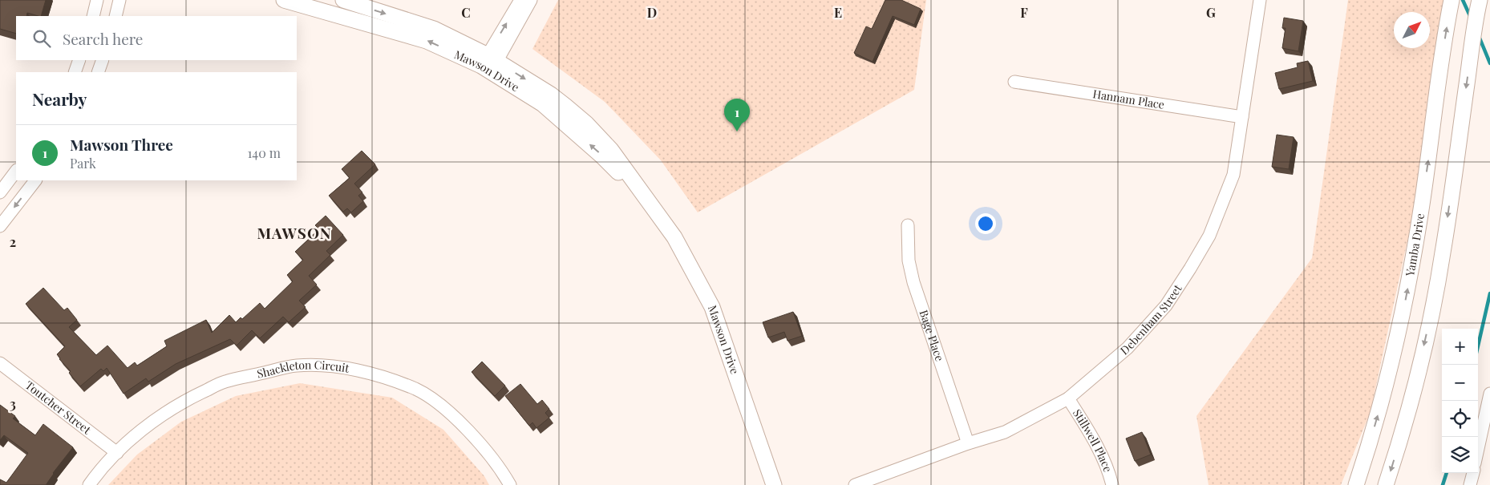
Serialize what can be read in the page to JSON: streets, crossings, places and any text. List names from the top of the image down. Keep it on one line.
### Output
{"streets":{"main road":["Mawson Drive","Yamba Drive"],"street":["Hannam Place","Debenham Street","Bage Place","Shackleton Circuit","Toutcher Street","Stillwell Place"]},"crossings":[["Hannam Place","Debenham Street"],["Debenham Street","Bage Place"],["Debenham Street","Stillwell Place"],["Shackleton Circuit","Toutcher Street"]],"districts":["MAWSON"],"north":"top right","page":{"search":"Search here","heading":"Nearby","pins":"1","list":[{"mark":"1","name":"Mawson Three","note":"Park","value":"140 m"}],"map_buttons":["+","−"]},"grid":{"columns":["C","D","E","F","G"],"rows":["2","3"]}}
